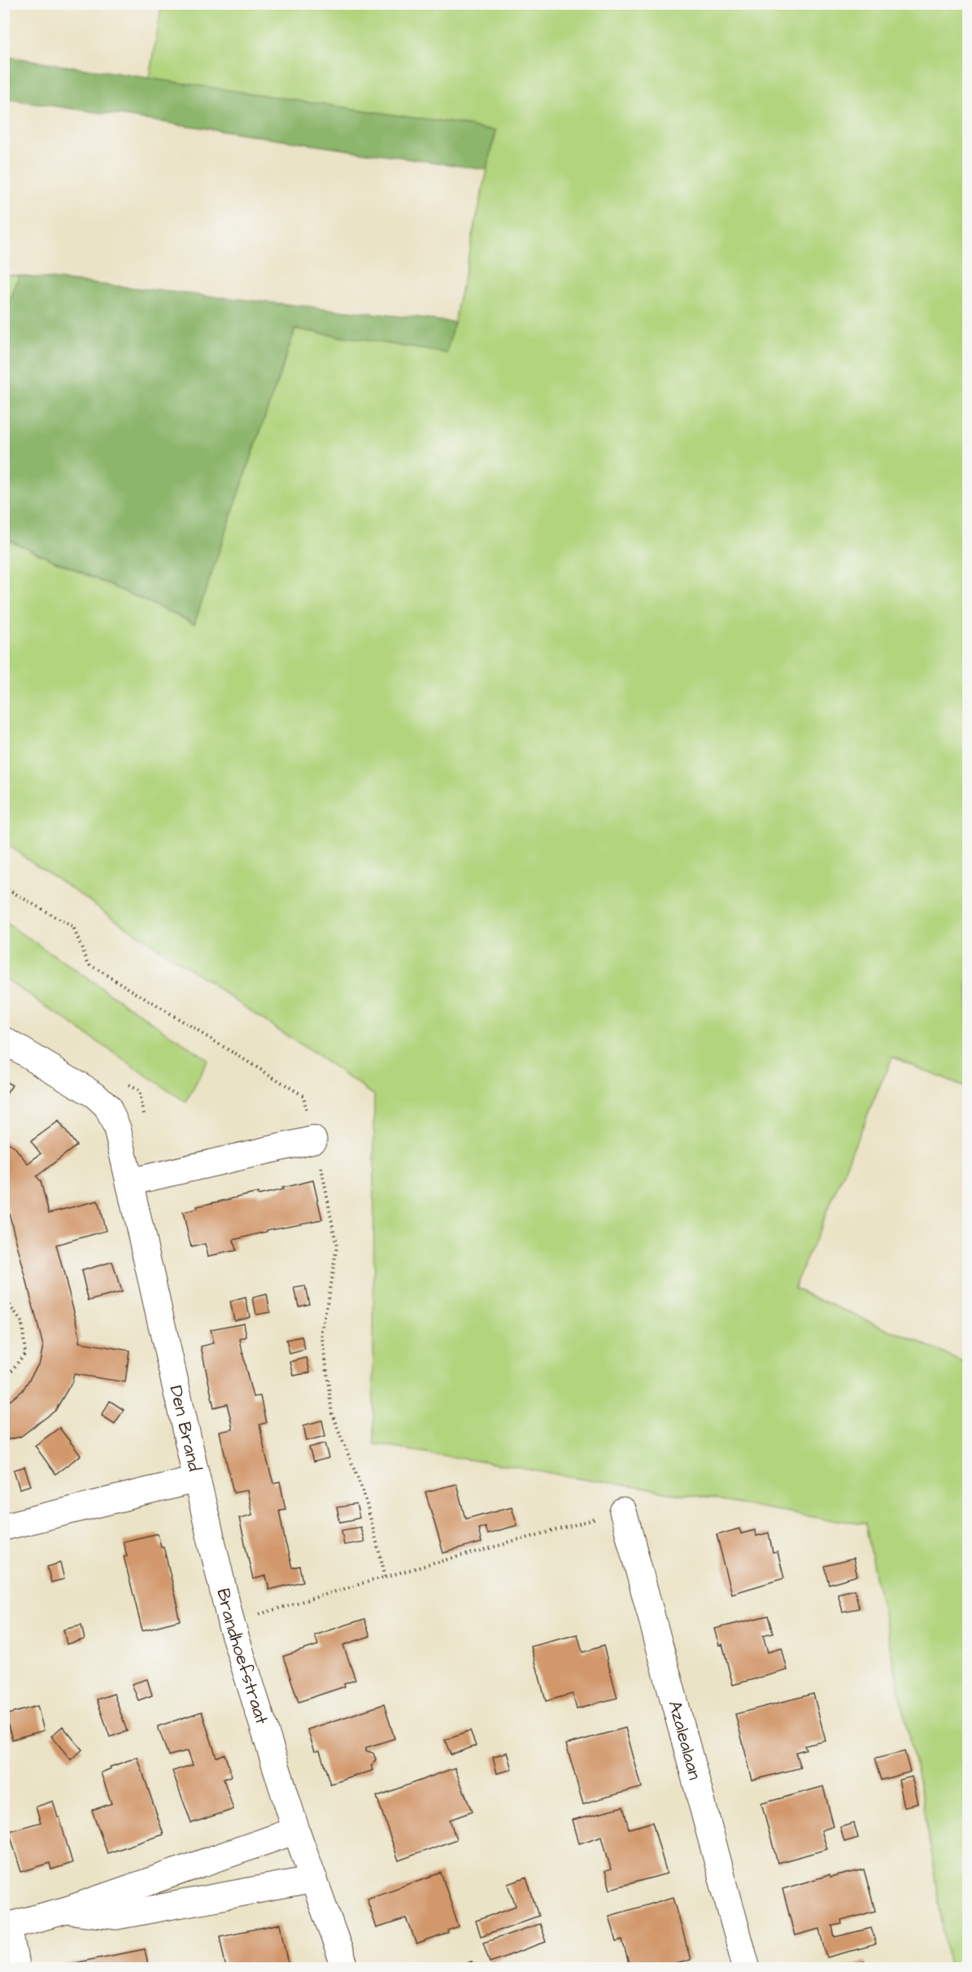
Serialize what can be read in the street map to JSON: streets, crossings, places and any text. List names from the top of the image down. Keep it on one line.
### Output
{"streets":{"street":["Den Brand","Brandhoefstraat","Azalealaan"]},"crossings":[["Den Brand","Brandhoefstraat"]]}
